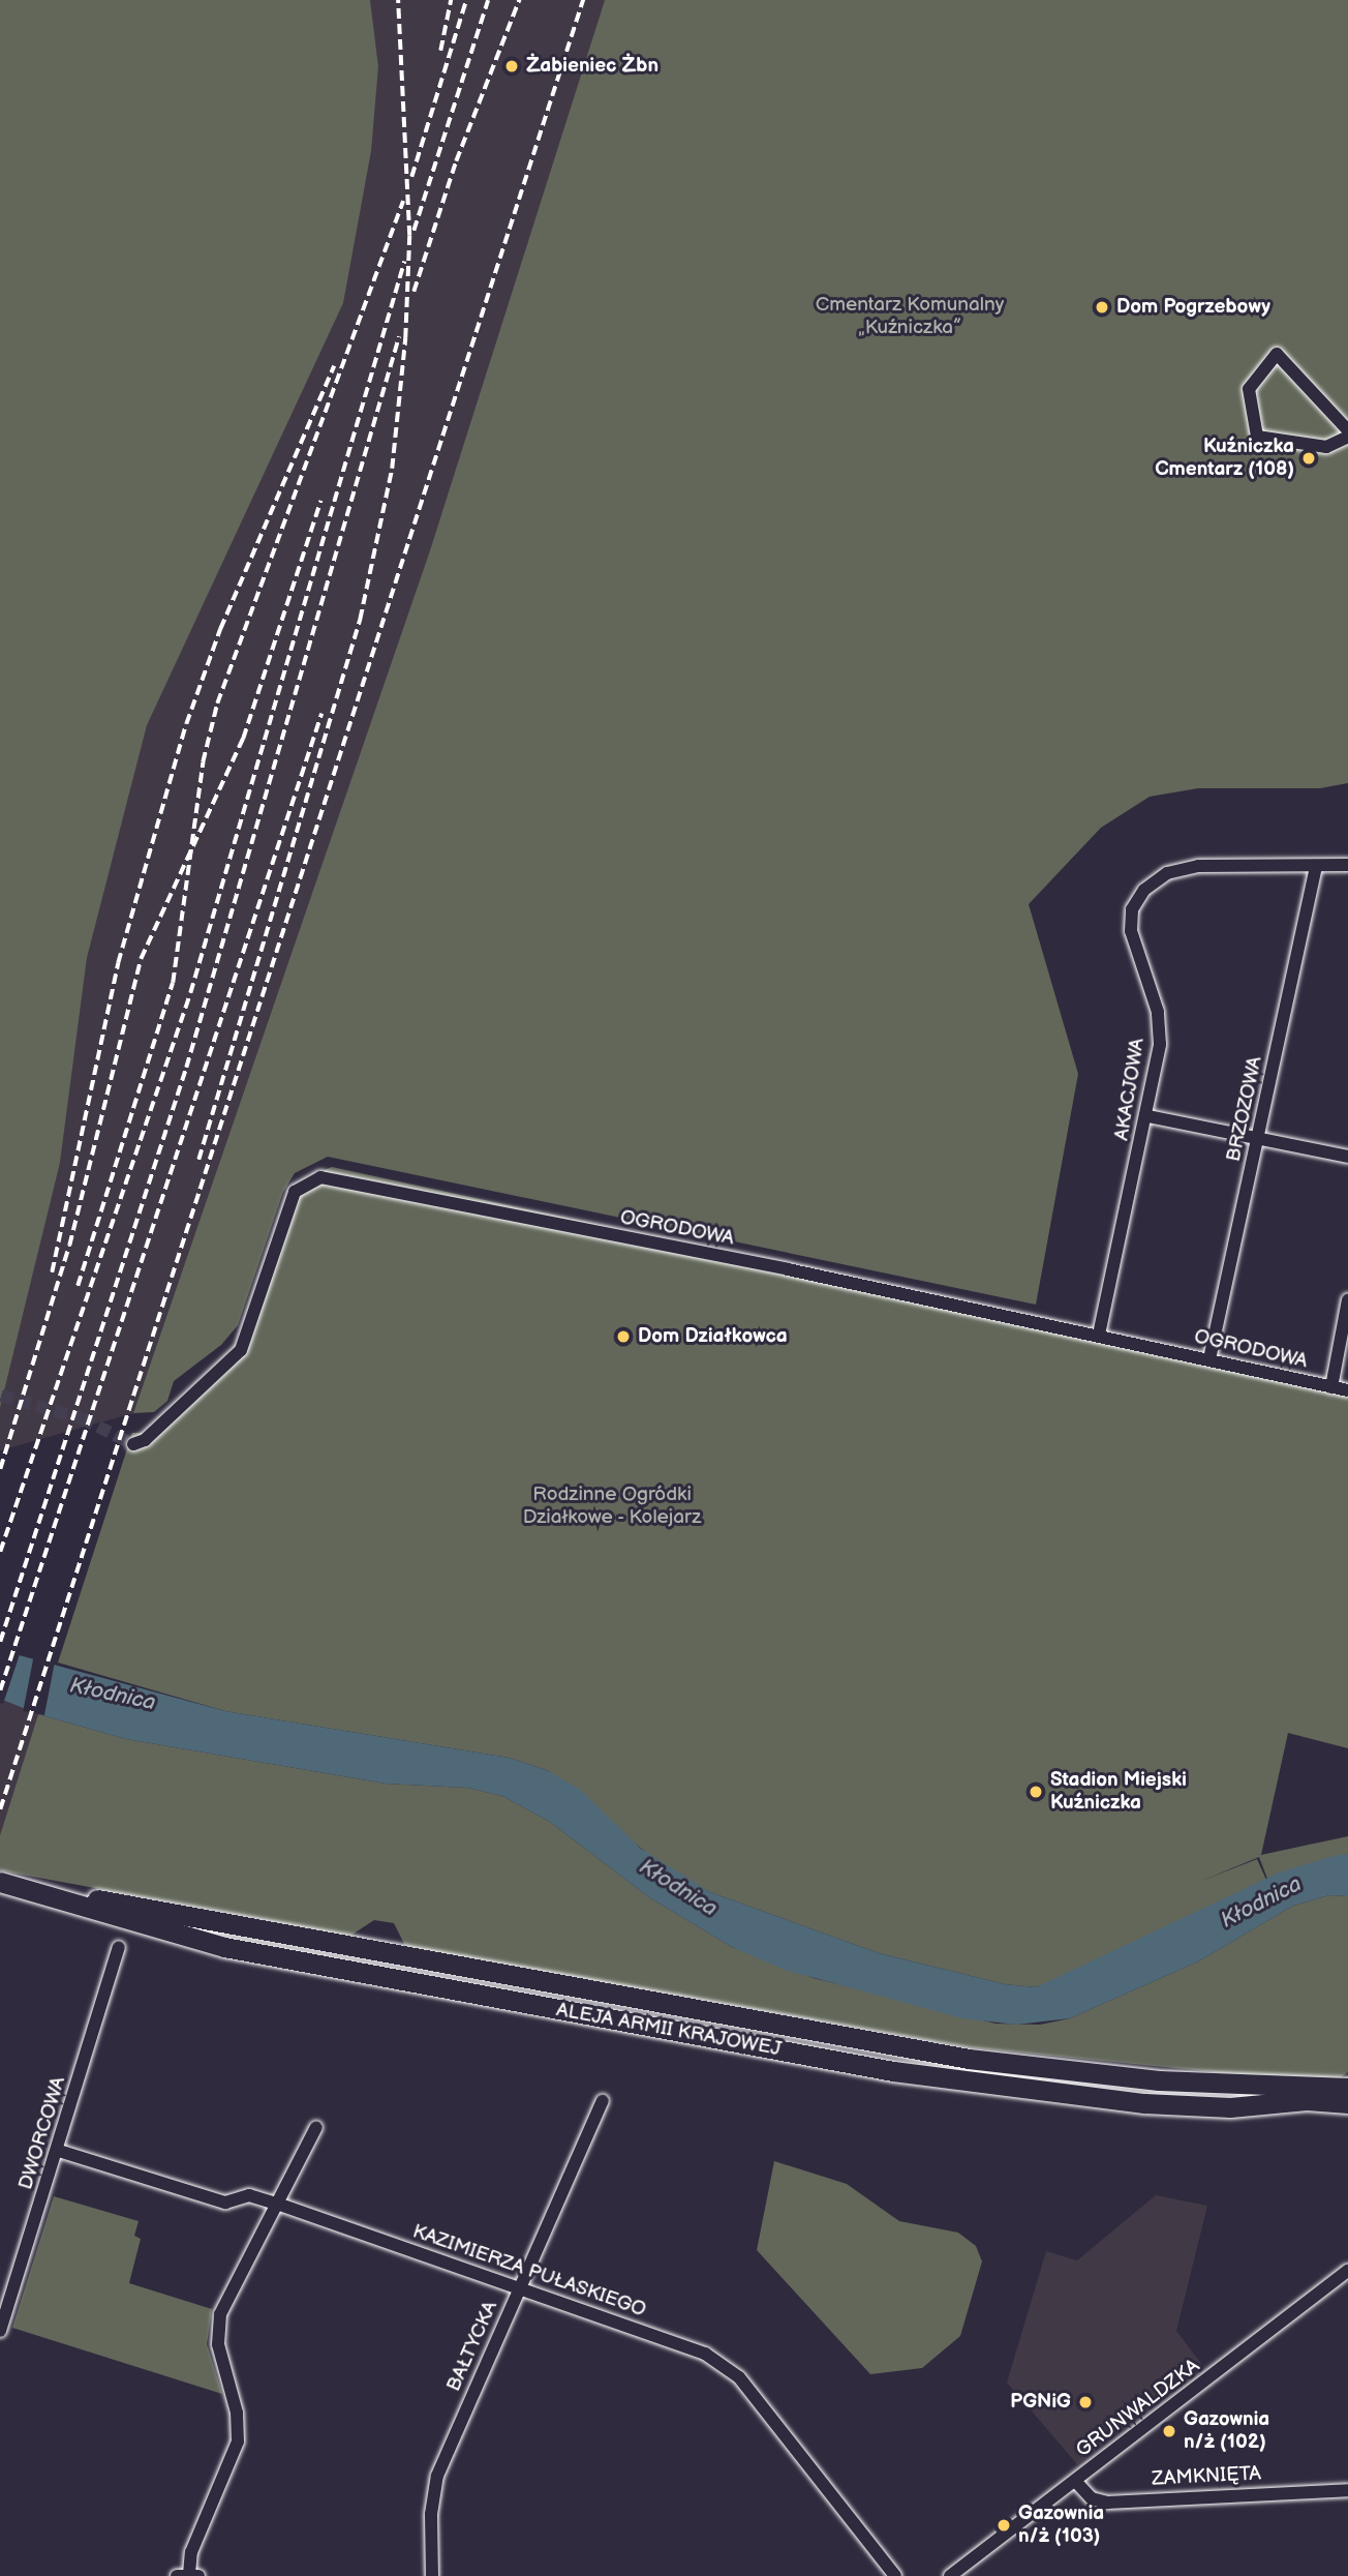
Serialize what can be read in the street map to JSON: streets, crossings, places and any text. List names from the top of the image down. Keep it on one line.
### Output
{"streets":{"main road":["ALEJA ARMII KRAJOWEJ"],"street":["AKACJOWA","BRZOZOWA","OGRODOWA","DWORCOWA","KAZIMIERZA PUŁASKIEGO","BAŁTYCKA","GRUNWALDZKA","ZAMKNIĘTA"]},"crossings":[["AKACJOWA","BRZOZOWA"],["AKACJOWA","OGRODOWA"],["BRZOZOWA","OGRODOWA"],["DWORCOWA","KAZIMIERZA PUŁASKIEGO"],["KAZIMIERZA PUŁASKIEGO","BAŁTYCKA"],["GRUNWALDZKA","ZAMKNIĘTA"]],"water":["Kłodnica"],"parks":["Cmentarz Komunalny „Kuźniczka”","Rodzinne Ogródki Działkowe - Kolejarz"],"places":["Żabieniec Żbn","Dom Pogrzebowy","Kuźniczka Cmentarz (108)","Dom Działkowca","Stadion Miejski Kuźniczka","PGNiG","Gazownia n/ż (102)","Gazownia n/ż (103)"]}
